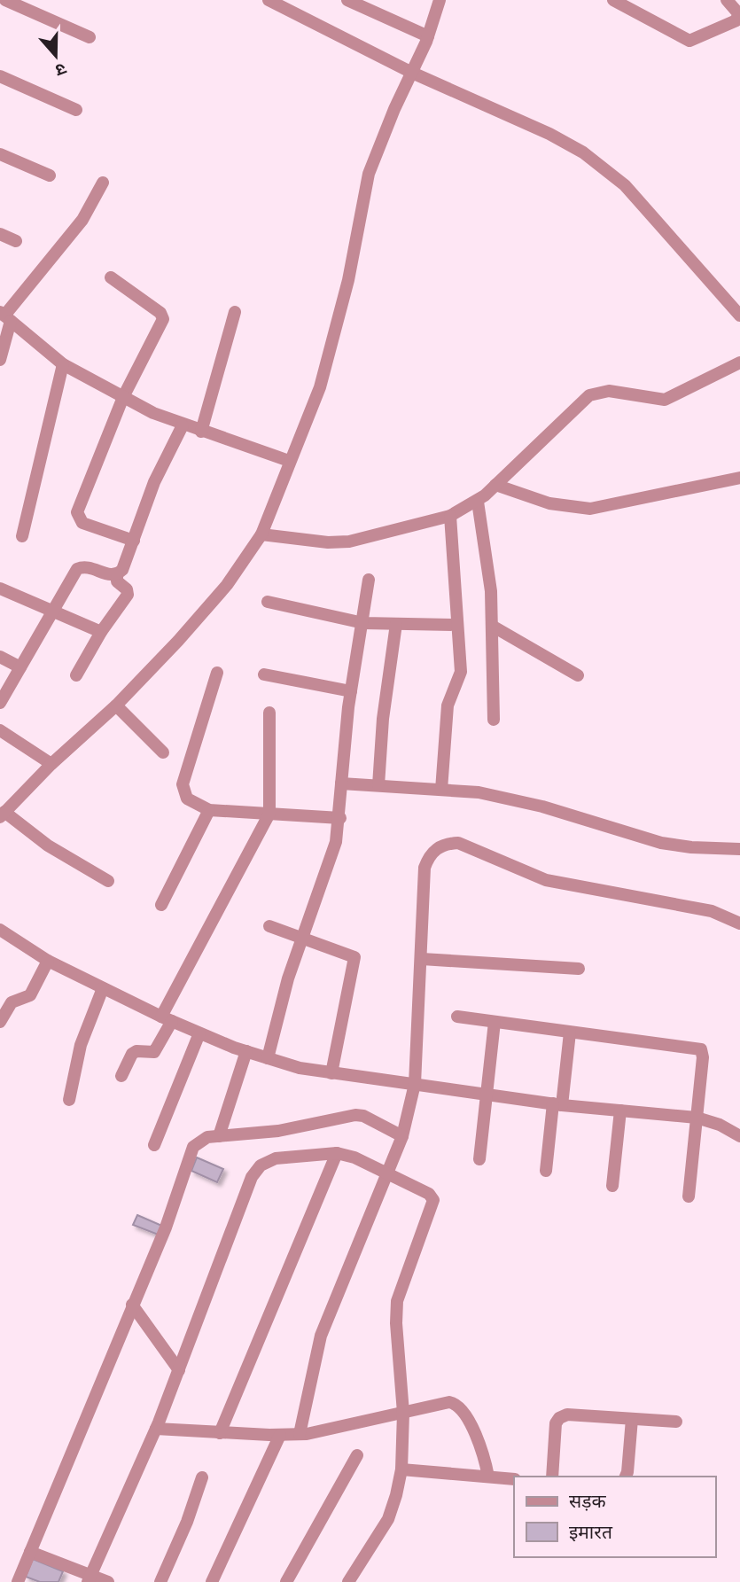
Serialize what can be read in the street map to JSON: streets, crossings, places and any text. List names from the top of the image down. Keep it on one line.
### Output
{"legend":["सड़क","इमारत"],"north":"bottom"}
